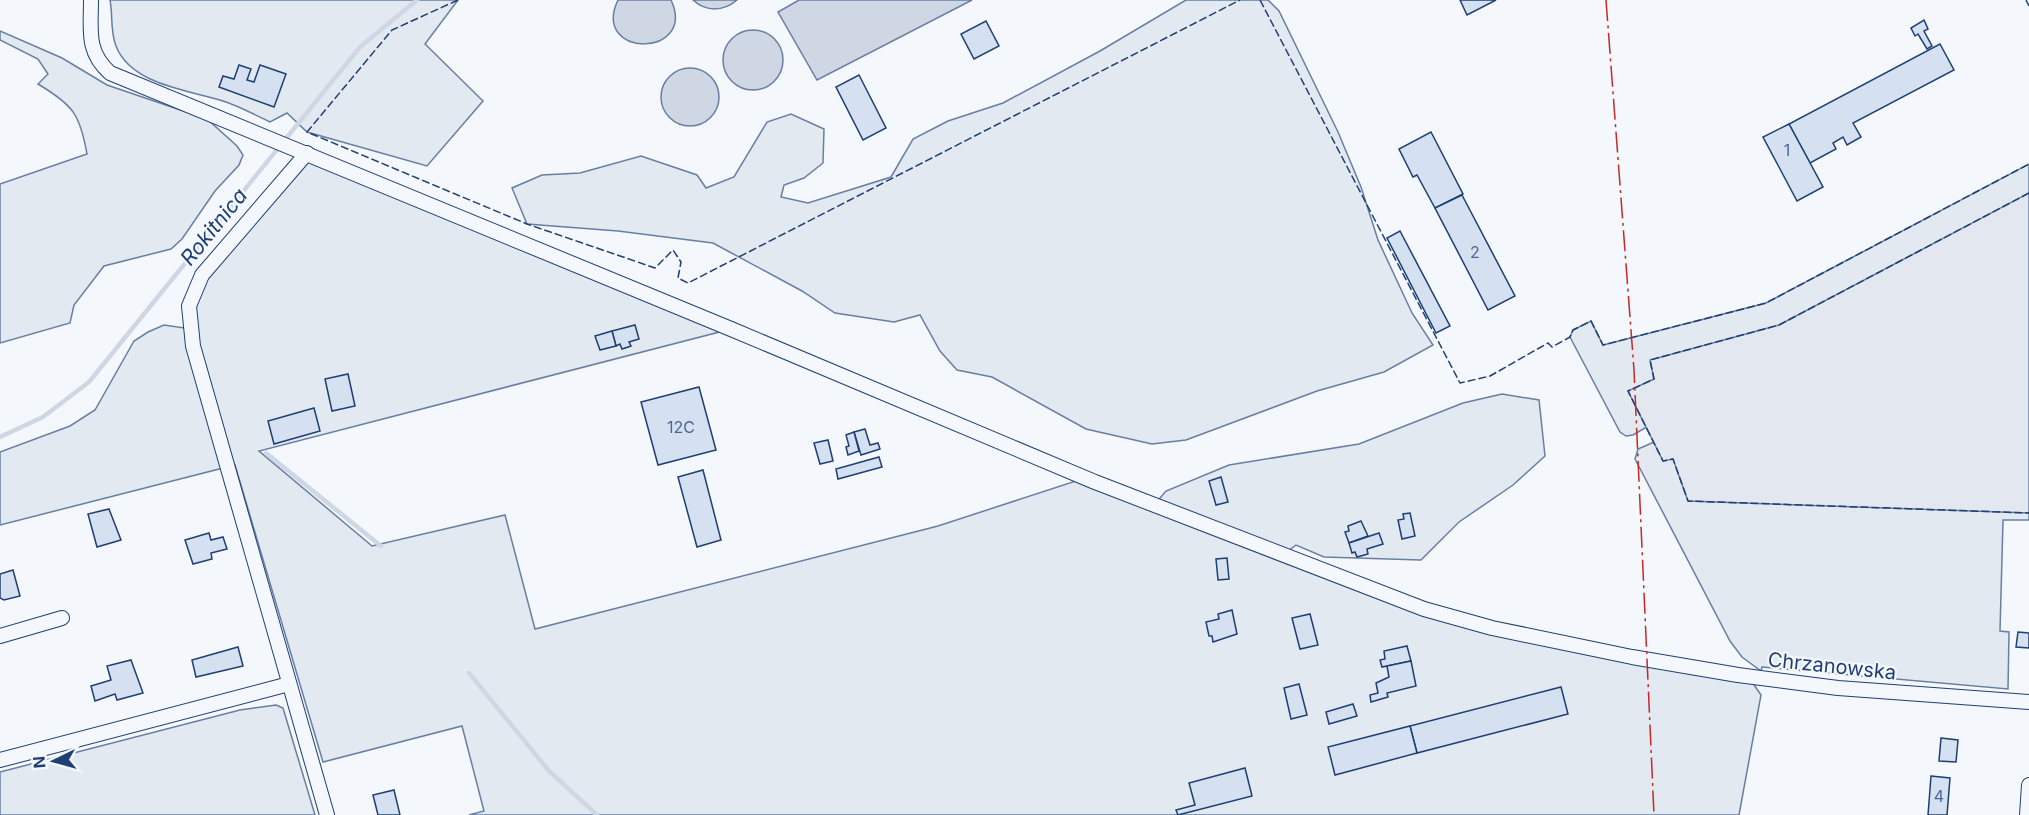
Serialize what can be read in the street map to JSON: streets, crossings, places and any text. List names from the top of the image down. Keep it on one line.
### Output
{"streets":{"street":["Chrzanowska"]},"water":["Rokitnica"],"house_numbers":["1","2","12C","4"],"north":"left"}
